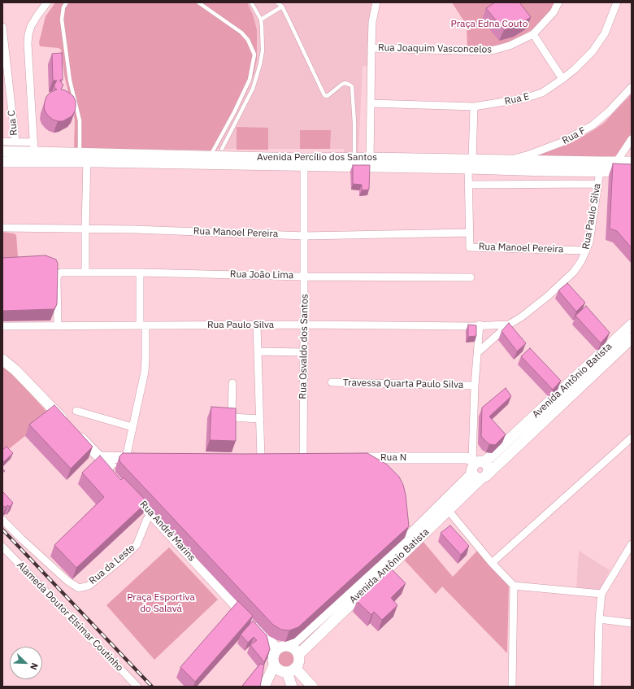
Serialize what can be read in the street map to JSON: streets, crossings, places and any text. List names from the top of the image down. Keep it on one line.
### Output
{"streets":{"street":["Rua Joaquim Vasconcelos","Rua E","Rua C","Rua F","Avenida Percílio dos Santos","Rua Paulo Silva","Rua Manoel Pereira","Rua João Lima","Rua Osvaldo dos Santos","Avenida Antônio Batista","Travessa Quarta Paulo Silva","Rua N","Rua André Marins","Rua da Leste","Alameda Doutor Elsimar Coutinho"]},"crossings":[["Rua E","Rua Manoel Pereira"],["Rua F","Avenida Percílio dos Santos"],["Avenida Percílio dos Santos","Rua Paulo Silva"],["Avenida Percílio dos Santos","Rua Manoel Pereira"],["Avenida Percílio dos Santos","Rua Osvaldo dos Santos"],["Rua Paulo Silva","Rua Manoel Pereira"],["Rua Paulo Silva","Rua João Lima"],["Rua Paulo Silva","Rua Osvaldo dos Santos"],["Rua Manoel Pereira","Rua Osvaldo dos Santos"],["Rua João Lima","Rua Osvaldo dos Santos"],["Avenida Antônio Batista","Rua N"],["Avenida Antônio Batista","Rua André Marins"],["Rua André Marins","Rua da Leste"]],"parks":["Praça Edna Couto","Praça Esportiva do Salavá"],"north":"bottom right"}
